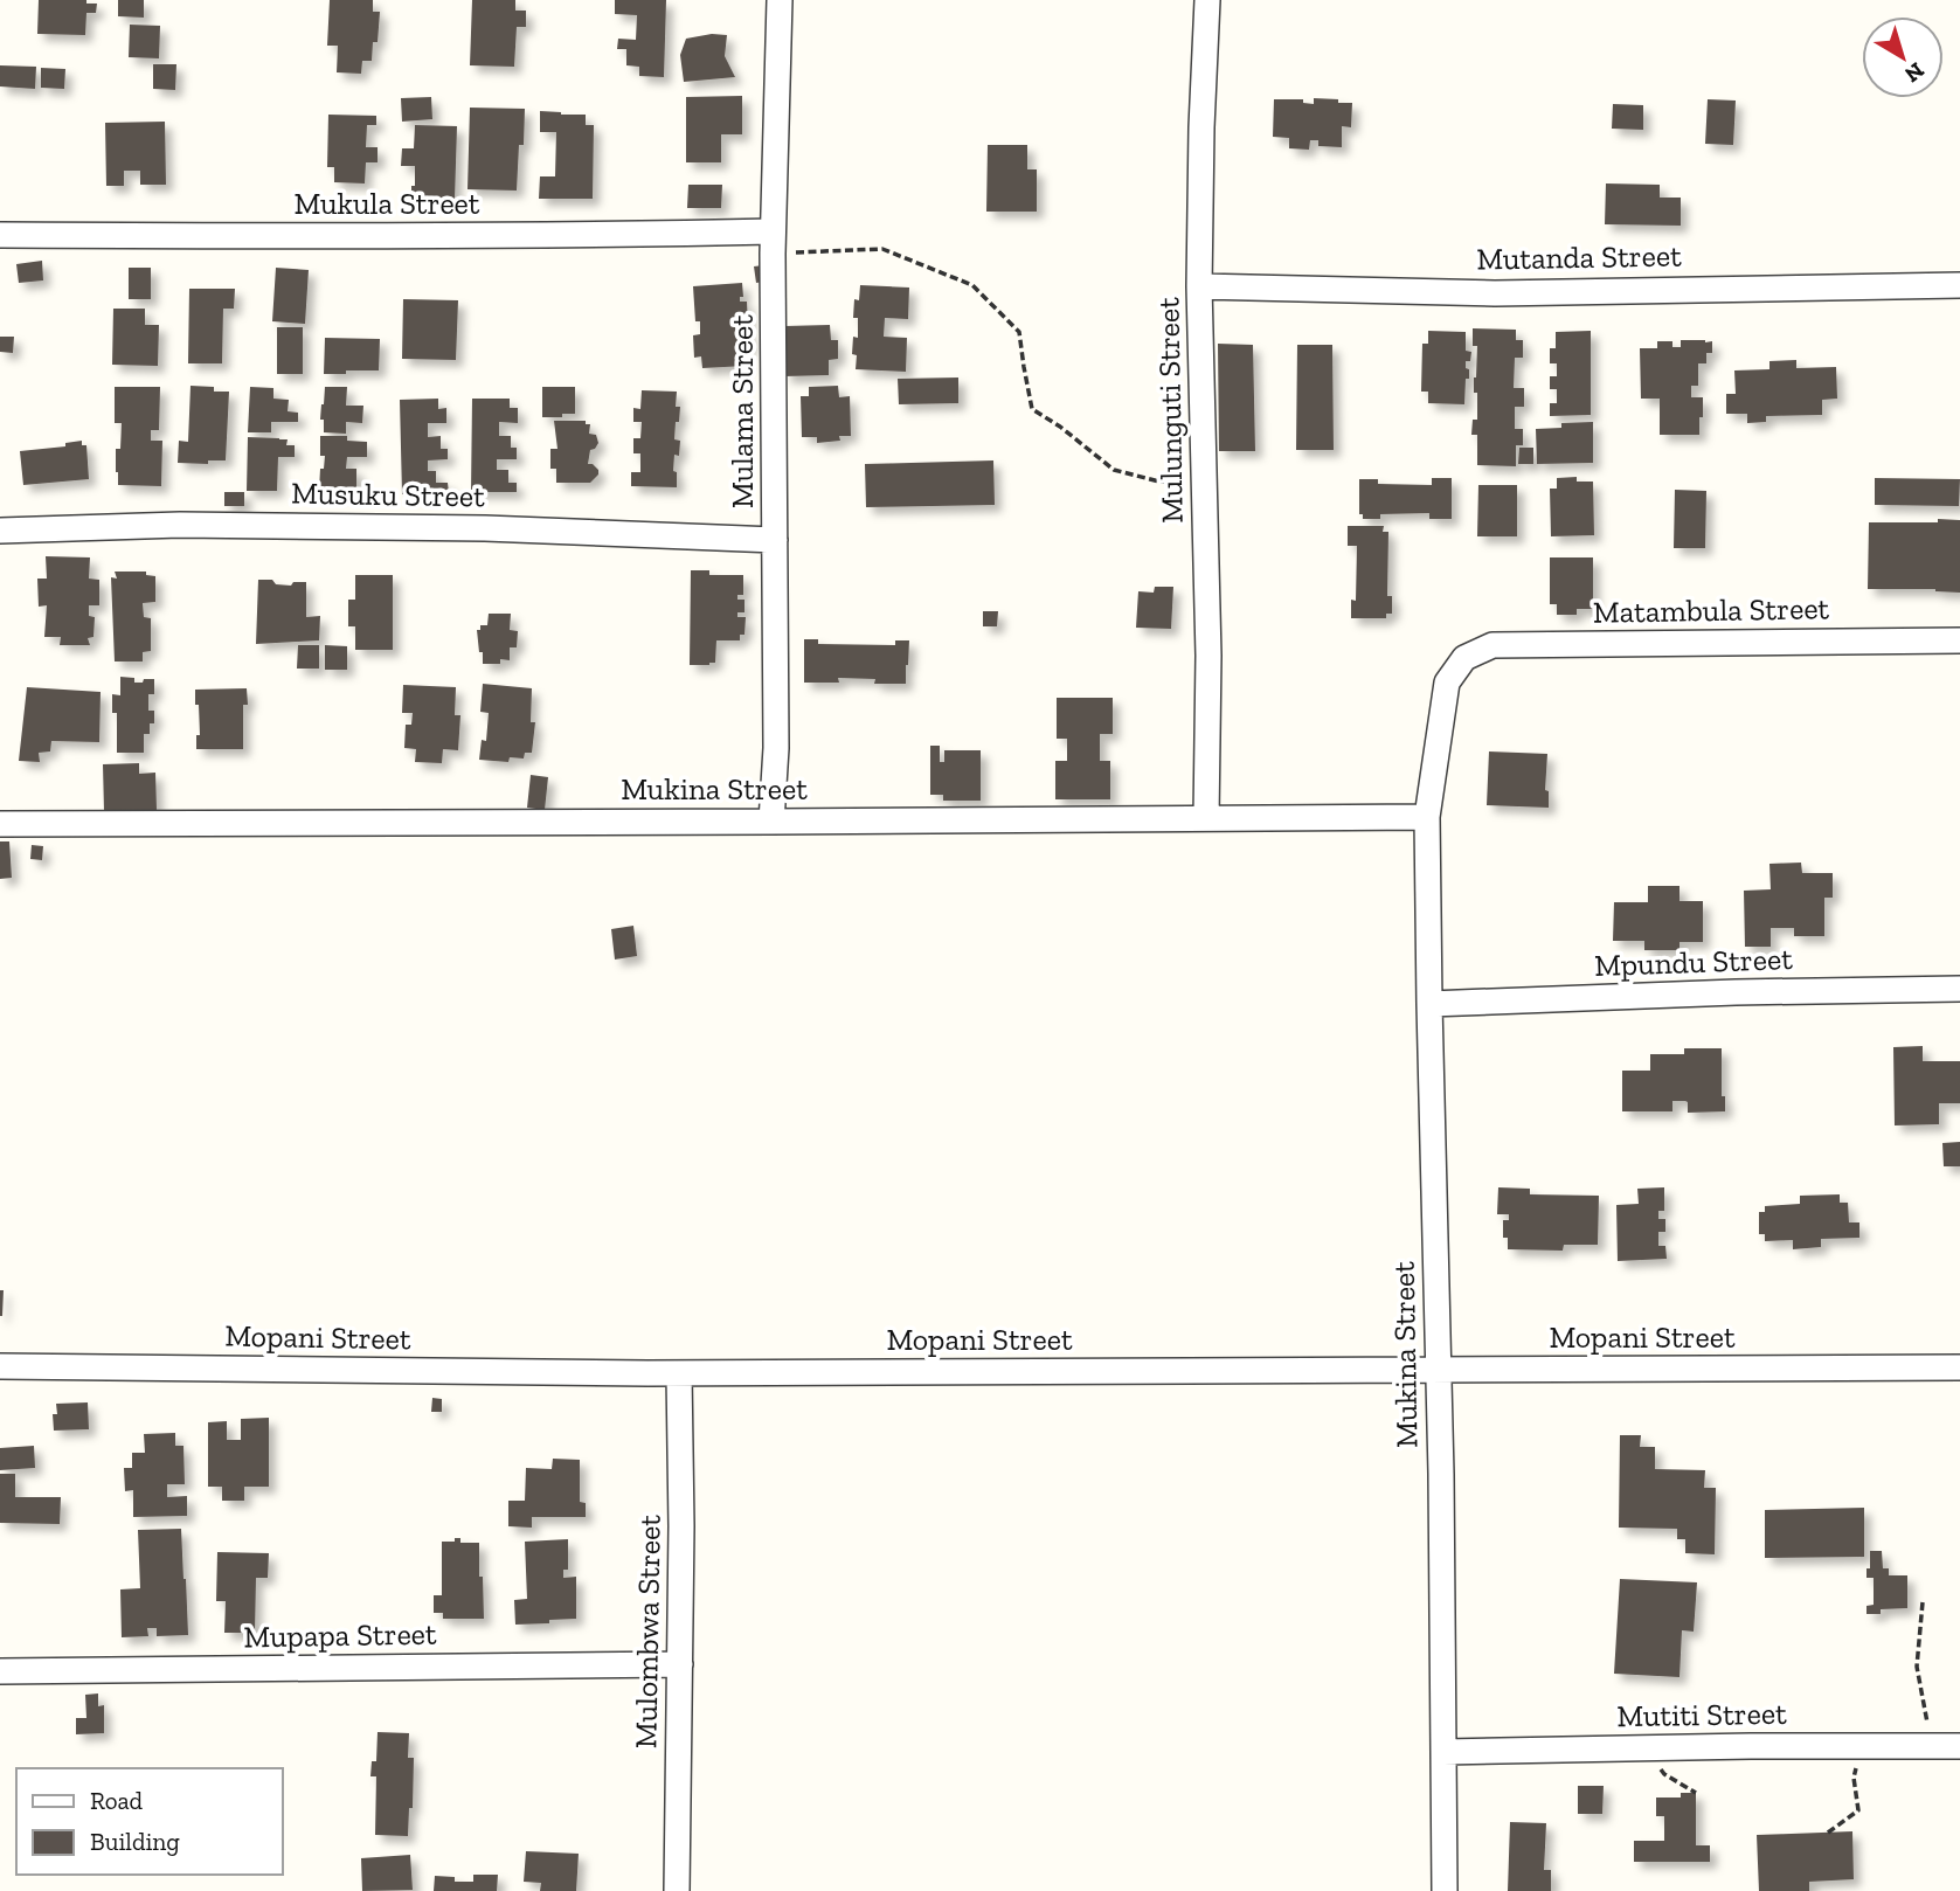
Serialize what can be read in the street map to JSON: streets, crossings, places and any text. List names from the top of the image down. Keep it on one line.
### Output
{"streets":{"street":["Mukula Street","Mutanda Street","Mulunguti Street","Mulama Street","Musuku Street","Matambula Street","Mukina Street","Mpundu Street","Mopani Street","Mulombwa Street","Mupapa Street","Mutiti Street"]},"crossings":[["Mukula Street","Mulama Street"],["Mutanda Street","Mulunguti Street"],["Mulunguti Street","Mukina Street"],["Mulama Street","Musuku Street"],["Mulama Street","Mukina Street"],["Matambula Street","Mukina Street"],["Mukina Street","Mpundu Street"],["Mukina Street","Mopani Street"],["Mukina Street","Mutiti Street"],["Mopani Street","Mulombwa Street"],["Mulombwa Street","Mupapa Street"]],"legend":["Road","Building"],"north":"bottom right"}
